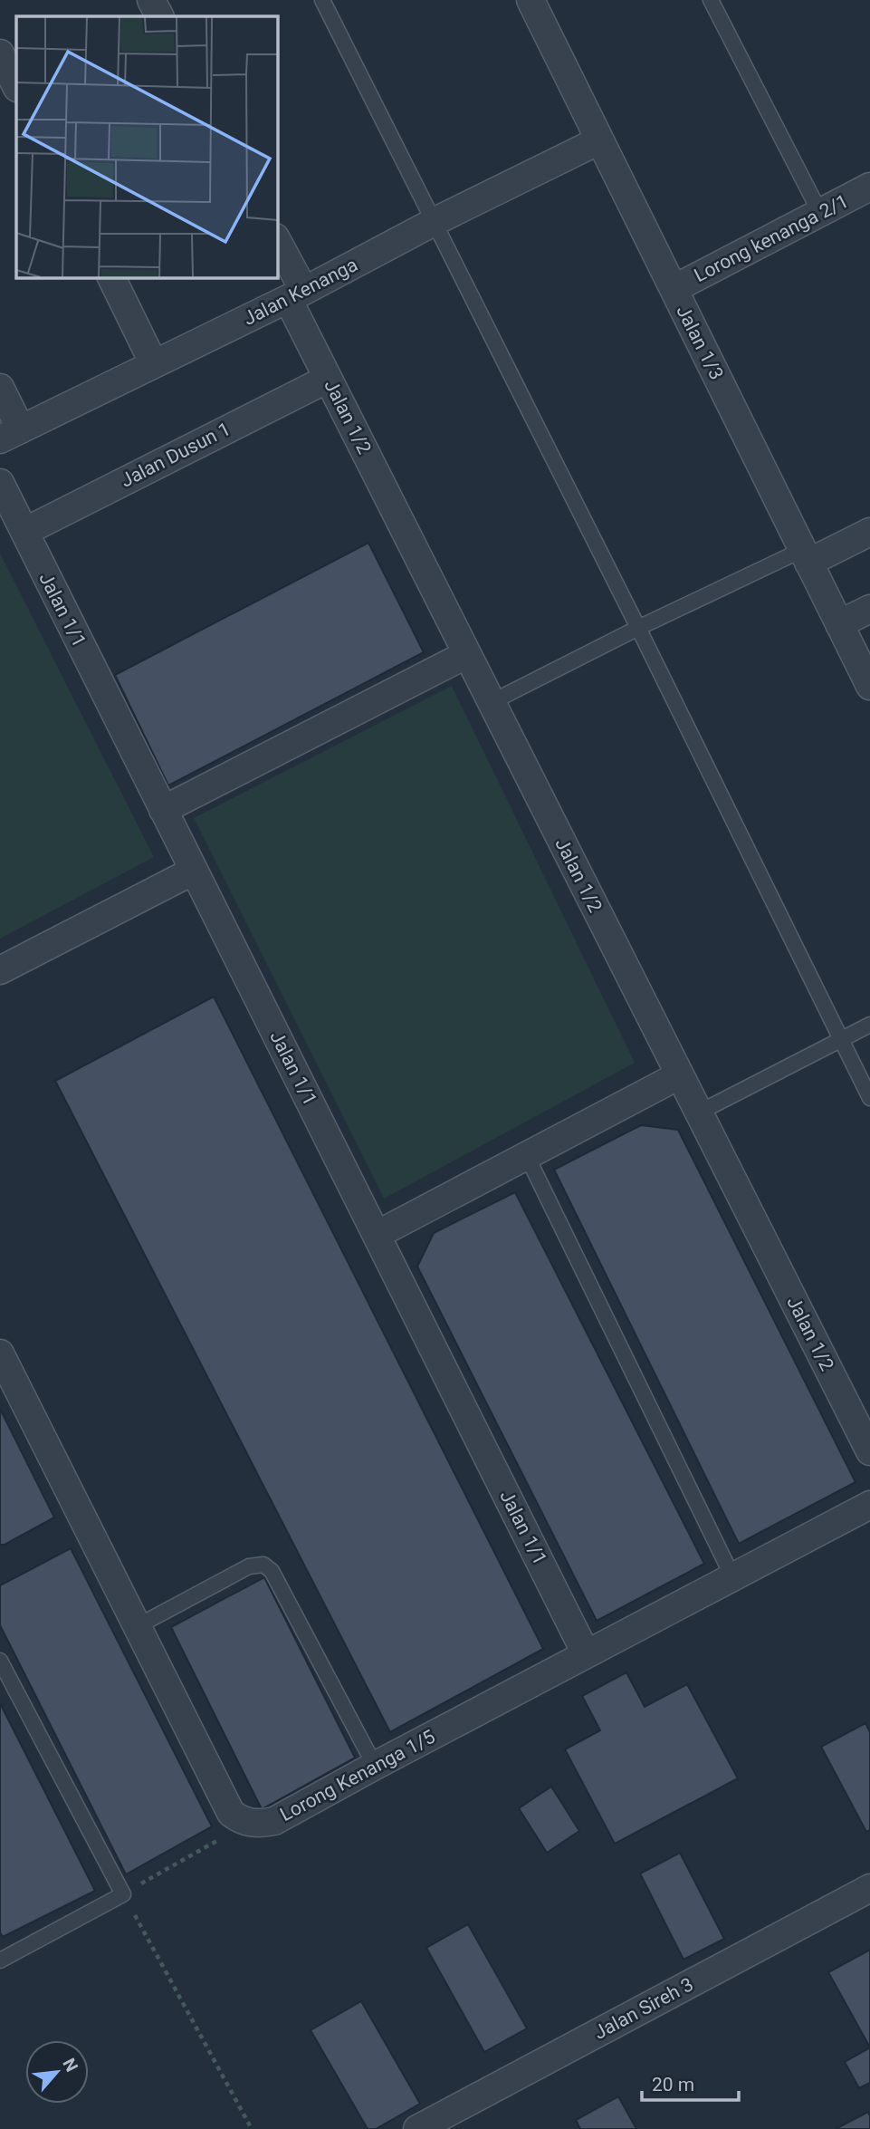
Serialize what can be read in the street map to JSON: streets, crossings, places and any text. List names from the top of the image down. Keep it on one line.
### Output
{"streets":{"street":["Lorong kenanga 2/1","Jalan Kenanga","Jalan 1/3","Jalan 1/2","Jalan Dusun 1","Jalan 1/1","Lorong Kenanga 1/5","Jalan Sireh 3"]},"crossings":[["Lorong kenanga 2/1","Jalan 1/3"],["Jalan Kenanga","Jalan 1/3"],["Jalan Kenanga","Jalan 1/2"],["Jalan 1/2","Jalan Dusun 1"],["Jalan Dusun 1","Jalan 1/1"],["Jalan 1/1","Lorong Kenanga 1/5"]],"scale_bar":"20 m","north":"top right"}
